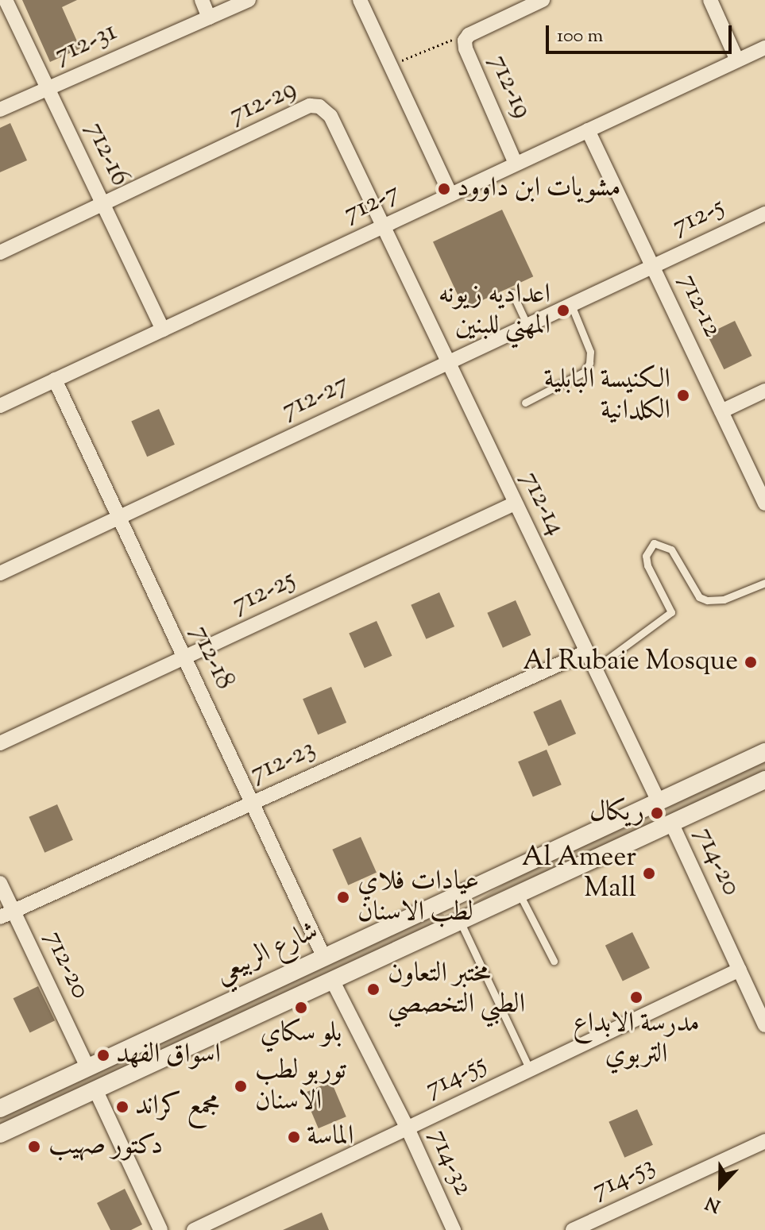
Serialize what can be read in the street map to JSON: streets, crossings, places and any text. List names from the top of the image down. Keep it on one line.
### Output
{"streets":{"street":["712-31","712-19","712-29","712-16","712-7","712-5","712-12","712-27","712-14","712-25","712-18","712-23","714-20","شارع الربيعي","712-20","714-55","714-32","714-53"]},"crossings":[["712-31","712-16"],["712-19","712-7"],["712-29","712-16"],["712-29","712-7"],["712-29","712-14"],["712-16","712-7"],["712-7","712-12"],["712-7","712-14"],["712-7","712-18"],["712-5","712-12"],["712-5","712-27"],["712-12","712-27"],["712-27","712-14"],["712-27","712-18"],["712-14","712-25"],["712-14","712-23"],["712-14","شارع الربيعي"],["712-25","712-18"],["712-18","712-23"],["712-18","شارع الربيعي"],["712-23","712-20"],["714-20","شارع الربيعي"],["714-20","714-55"],["شارع الربيعي","712-20"],["شارع الربيعي","714-32"],["714-55","714-32"]],"places":["مشويات ابن داوود","اعداديه زيونه المهني للبنين","الكنيسة البابلية الكلدانية","Al Rubaie Mosque","ريكال","Al Ameer Mall","عيادات فلاي لطب الاسنان","مختبر التعاون الطبي التخصصي","مدرسة الابداع التربوي","بلو سكاي","اسواق الفهد","توربو لطب الاسنان","مجمع كراند","الماسة","دكتور صهيب"],"scale_bar":"100 m","north":"bottom"}
